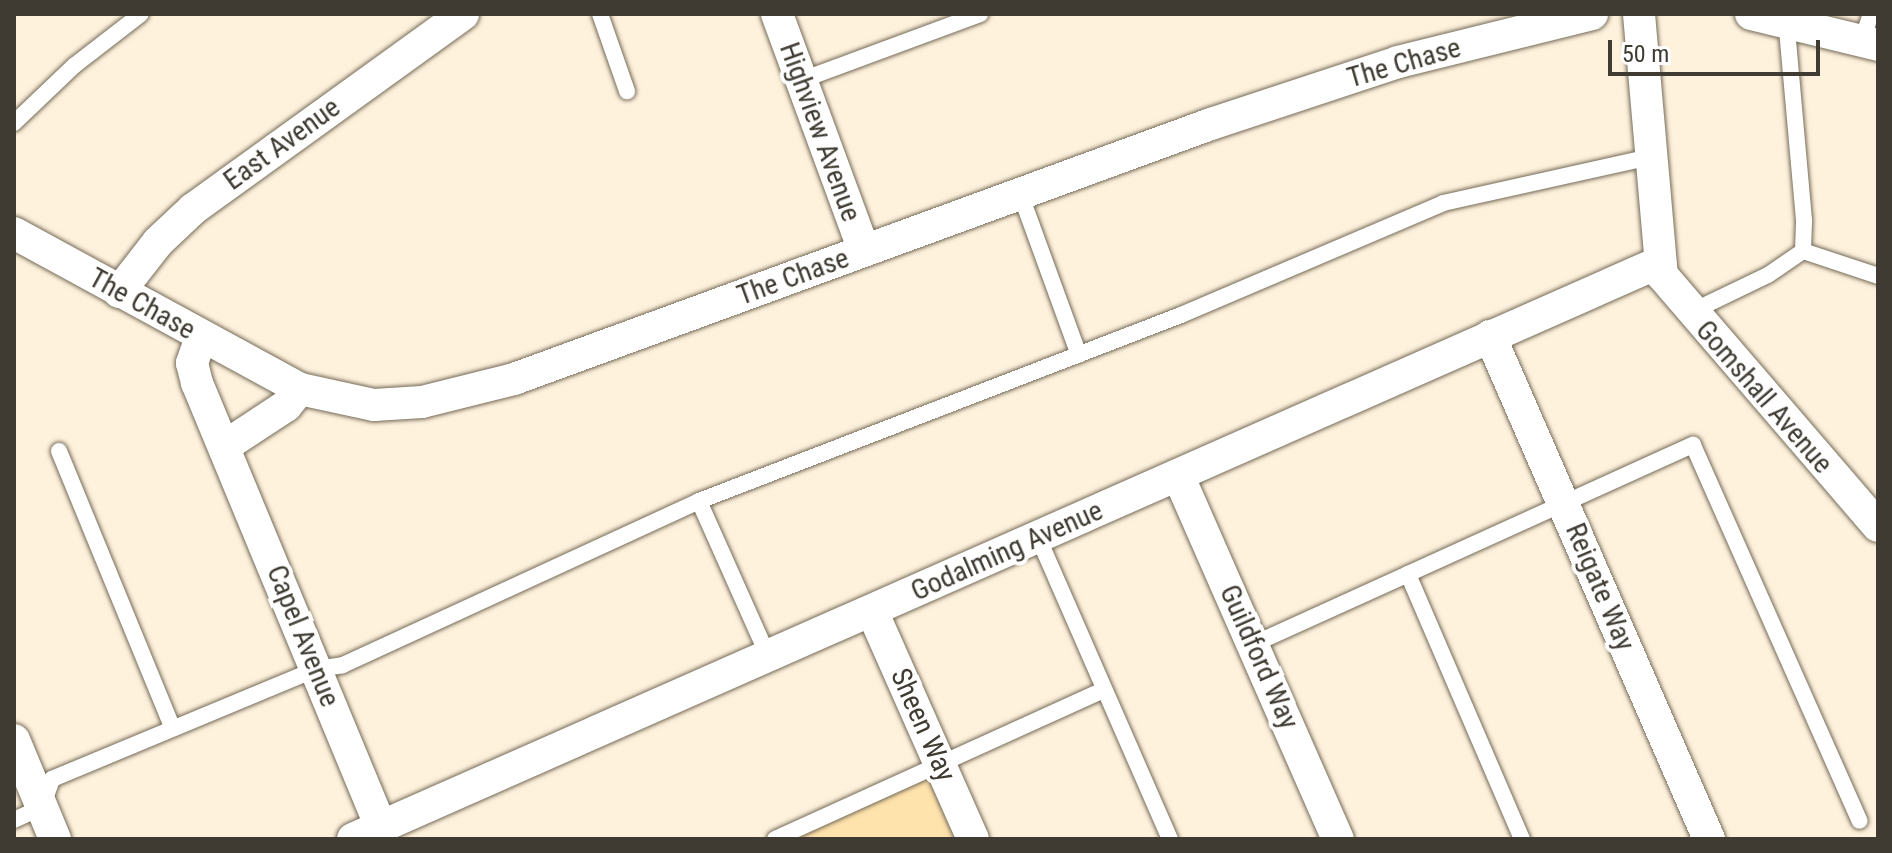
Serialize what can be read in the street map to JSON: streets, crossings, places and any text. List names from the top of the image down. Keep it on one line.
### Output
{"streets":{"street":["The Chase","Highview Avenue","East Avenue","Gomshall Avenue","Godalming Avenue","Reigate Way","Capel Avenue","Guildford Way","Sheen Way"]},"crossings":[["The Chase","Highview Avenue"],["The Chase","East Avenue"],["The Chase","Capel Avenue"],["Gomshall Avenue","Godalming Avenue"],["Godalming Avenue","Reigate Way"],["Godalming Avenue","Capel Avenue"],["Godalming Avenue","Guildford Way"],["Godalming Avenue","Sheen Way"]],"scale_bar":"50 m"}
